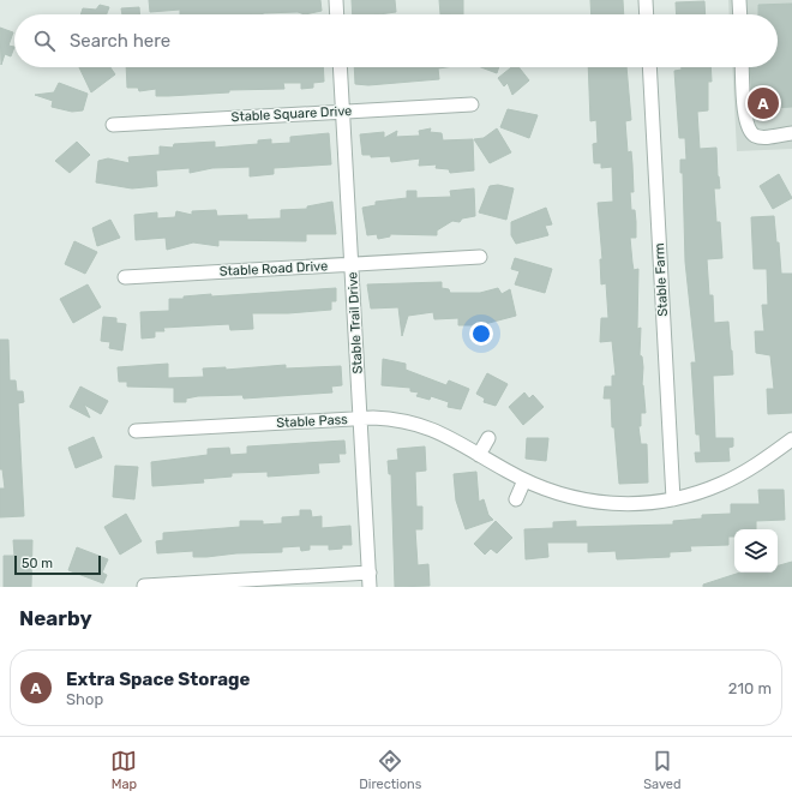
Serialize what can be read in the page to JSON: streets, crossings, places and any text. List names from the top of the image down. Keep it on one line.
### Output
{"streets":{"street":["Stable Square Drive","Stable Road Drive","Stable Farm","Stable Trail Drive","Stable Pass"]},"crossings":[["Stable Square Drive","Stable Trail Drive"],["Stable Road Drive","Stable Trail Drive"],["Stable Farm","Stable Pass"],["Stable Trail Drive","Stable Pass"]],"scale_bar":"50 m","page":{"search":"Search here","pins":"A","scale":"50 m","heading":"Nearby","list":[{"mark":"A","name":"Extra Space Storage","note":"Shop","value":"210 m"}],"nav":["Map","Directions","Saved"]}}
